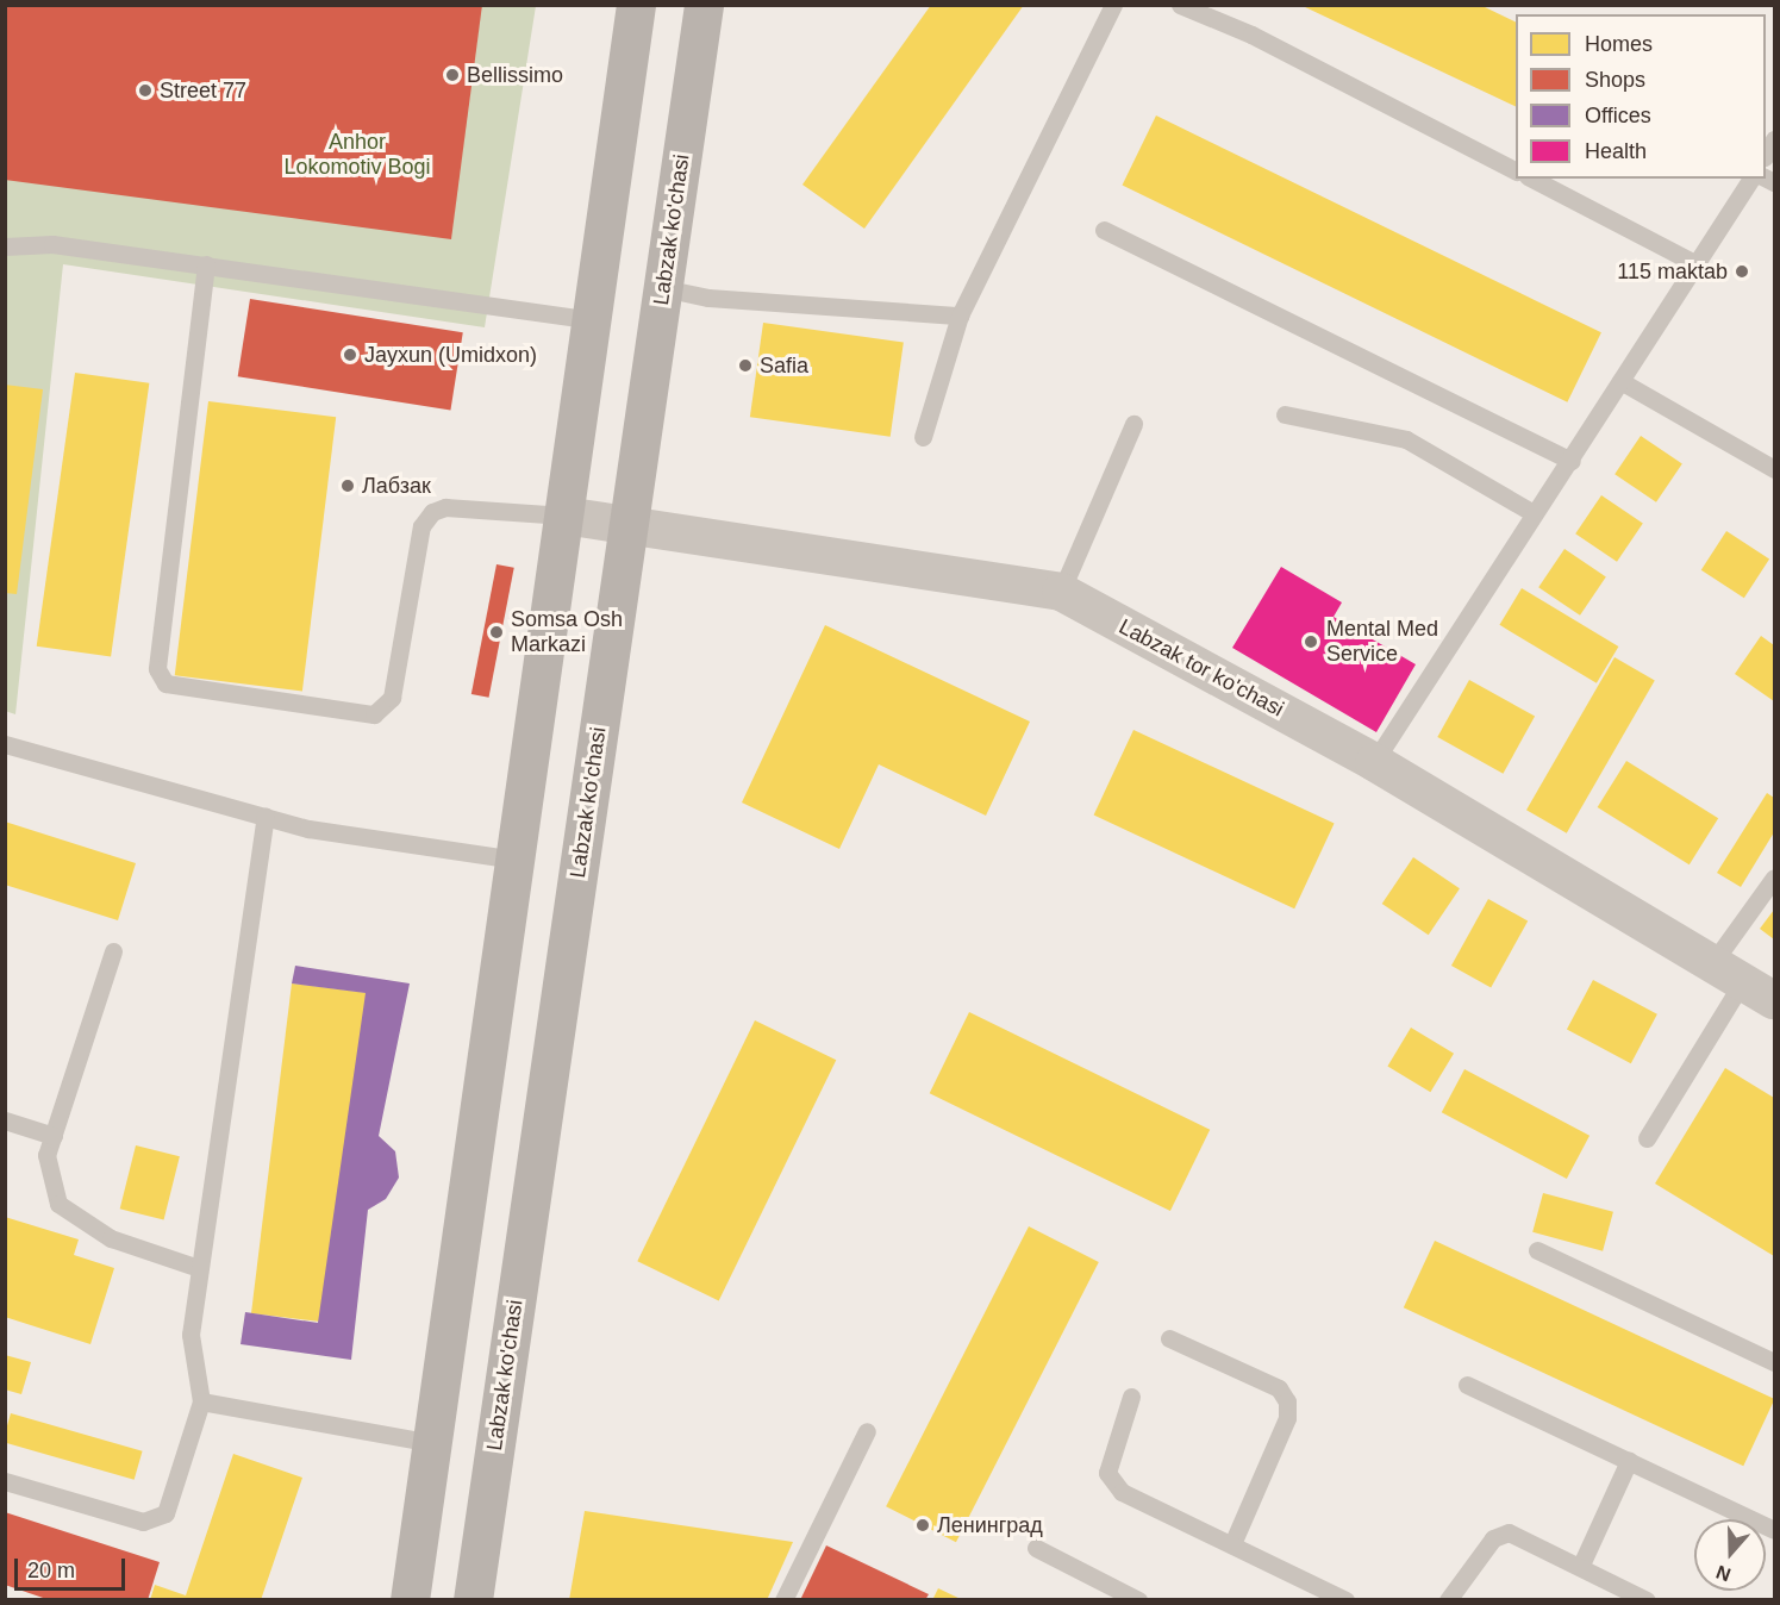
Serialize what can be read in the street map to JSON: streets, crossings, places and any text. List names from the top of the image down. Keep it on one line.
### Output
{"streets":{"main road":["Labzak ko'chasi"],"street":["Labzak tor ko'chasi"]},"crossings":[["Labzak ko'chasi","Labzak tor ko'chasi"]],"parks":["Anhor Lokomotiv Bogi"],"places":["Bellissimo","Street 77","115 maktab","Jayxun (Umidxon)","Safia","Лабзак","Somsa Osh Markazi","Mental Med Service","Ленинград"],"legend":["Homes","Shops","Offices","Health"],"scale_bar":"20 m","north":"bottom"}
